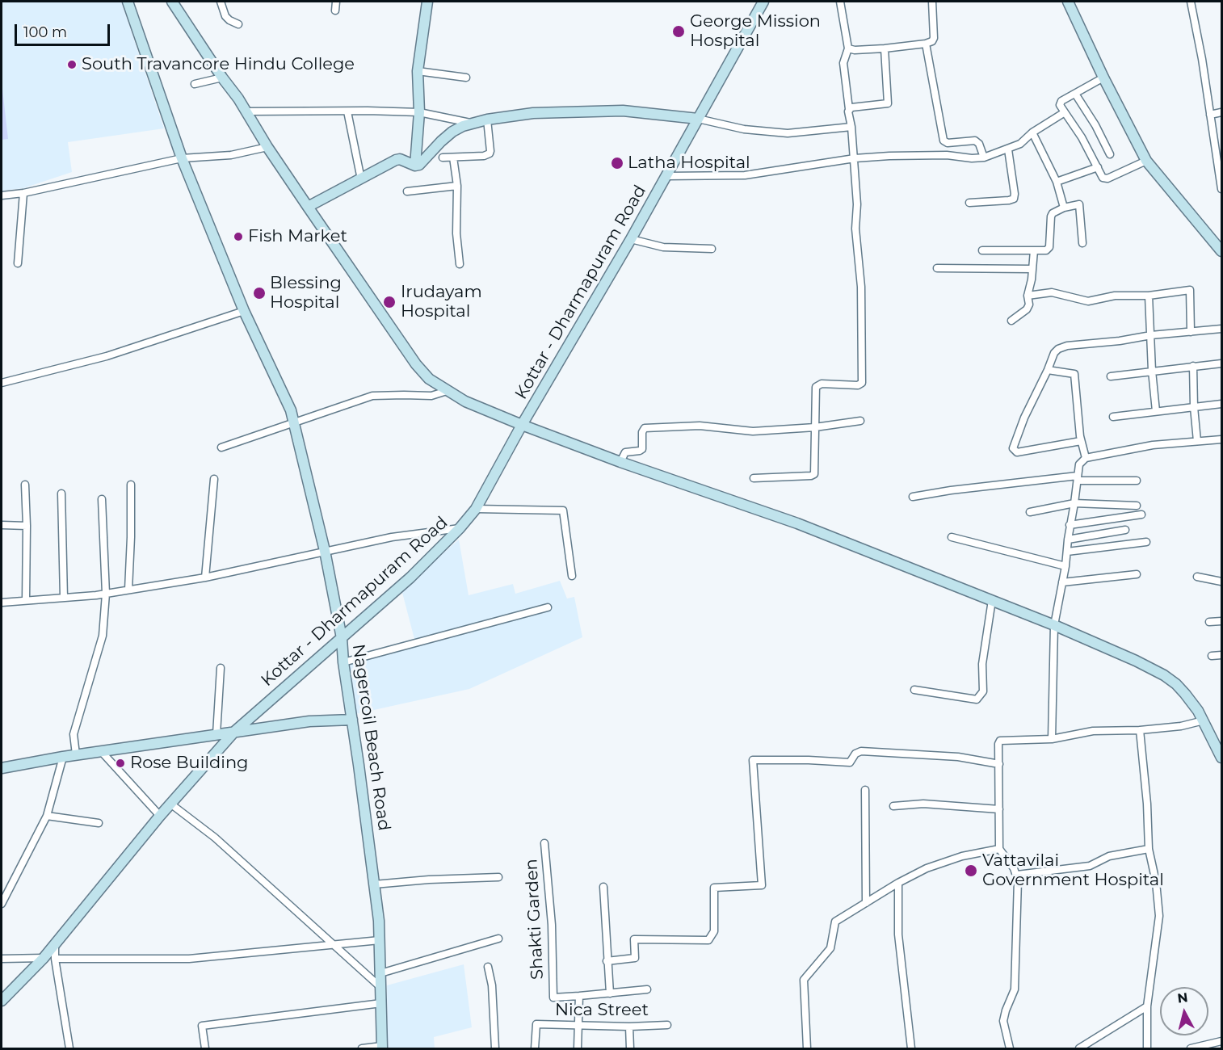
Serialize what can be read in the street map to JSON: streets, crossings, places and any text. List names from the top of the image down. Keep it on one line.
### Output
{"streets":{"main road":["Kottar - Dharmapuram Road","Nagercoil Beach Road"],"street":["Shakti Garden","Nica Street"]},"crossings":[["Kottar - Dharmapuram Road","Nagercoil Beach Road"]],"places":["George Mission Hospital","South Travancore Hindu College","Latha Hospital","Fish Market","Blessing Hospital","Irudayam Hospital","Rose Building","Vattavilai Government Hospital"],"scale_bar":"100 m","north":"top"}
